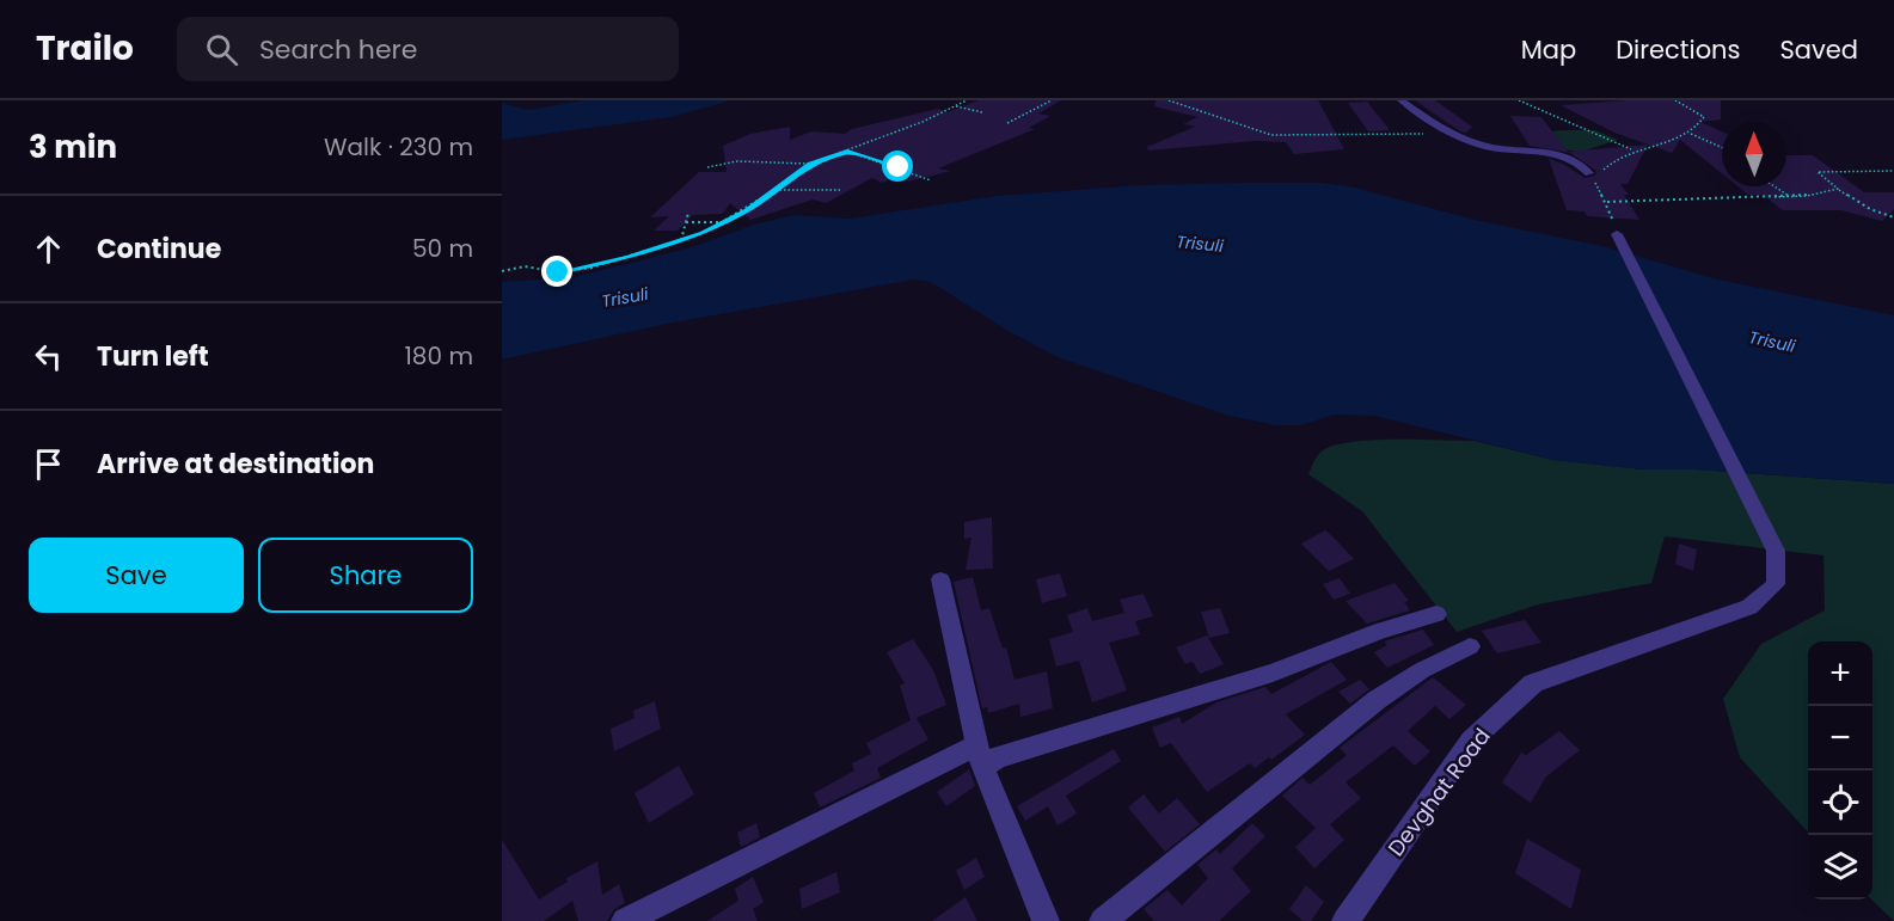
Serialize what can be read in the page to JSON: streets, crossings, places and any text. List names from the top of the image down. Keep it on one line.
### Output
{"streets":{"street":["Devghat Road"]},"water":["Trisuli"],"north":"top","page":{"header":"Trailo","search":"Search here","nav":["Map","Directions","Saved"],"heading":["3 min","Walk · 230 m"],"list":[["Continue","50 m"],["Turn left","180 m"],"Arrive at destination"],"buttons":["Save","Share"],"map_buttons":["+","−"]}}
